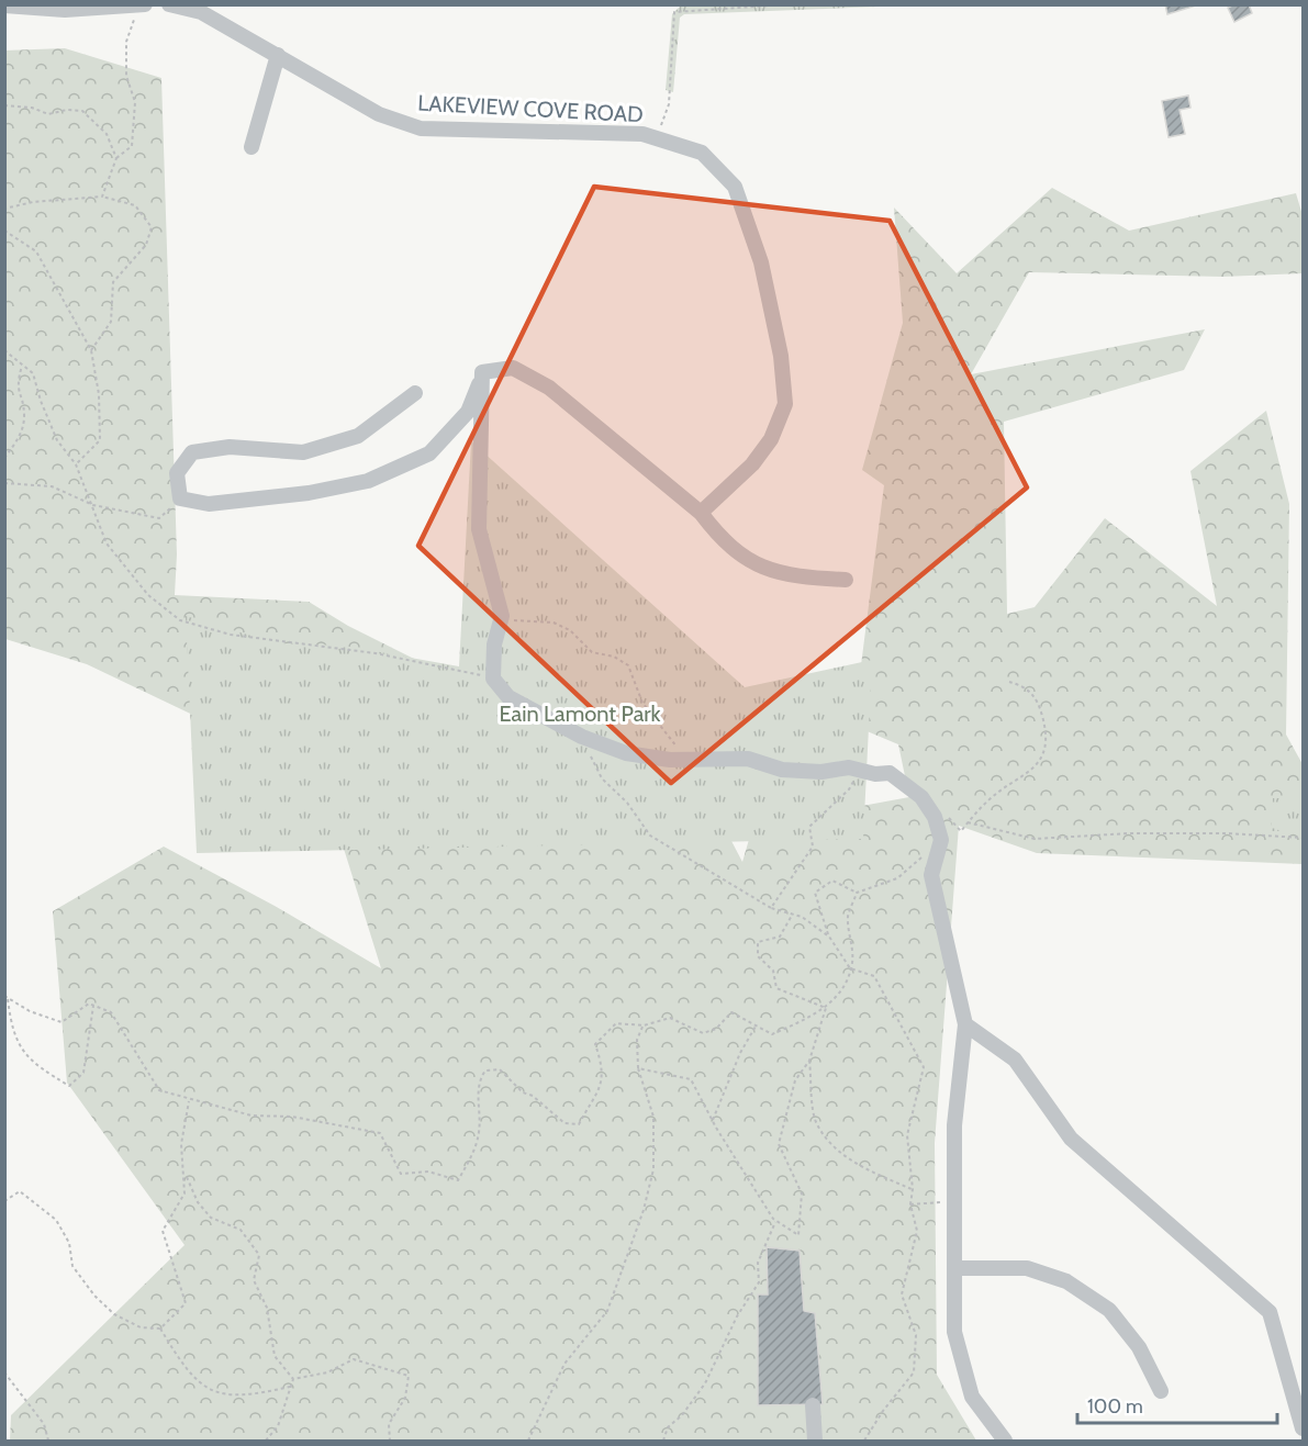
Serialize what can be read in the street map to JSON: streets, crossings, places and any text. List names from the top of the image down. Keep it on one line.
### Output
{"streets":{"street":["LAKEVIEW COVE ROAD"]},"parks":["Eain Lamont Park"],"scale_bar":"100 m"}
